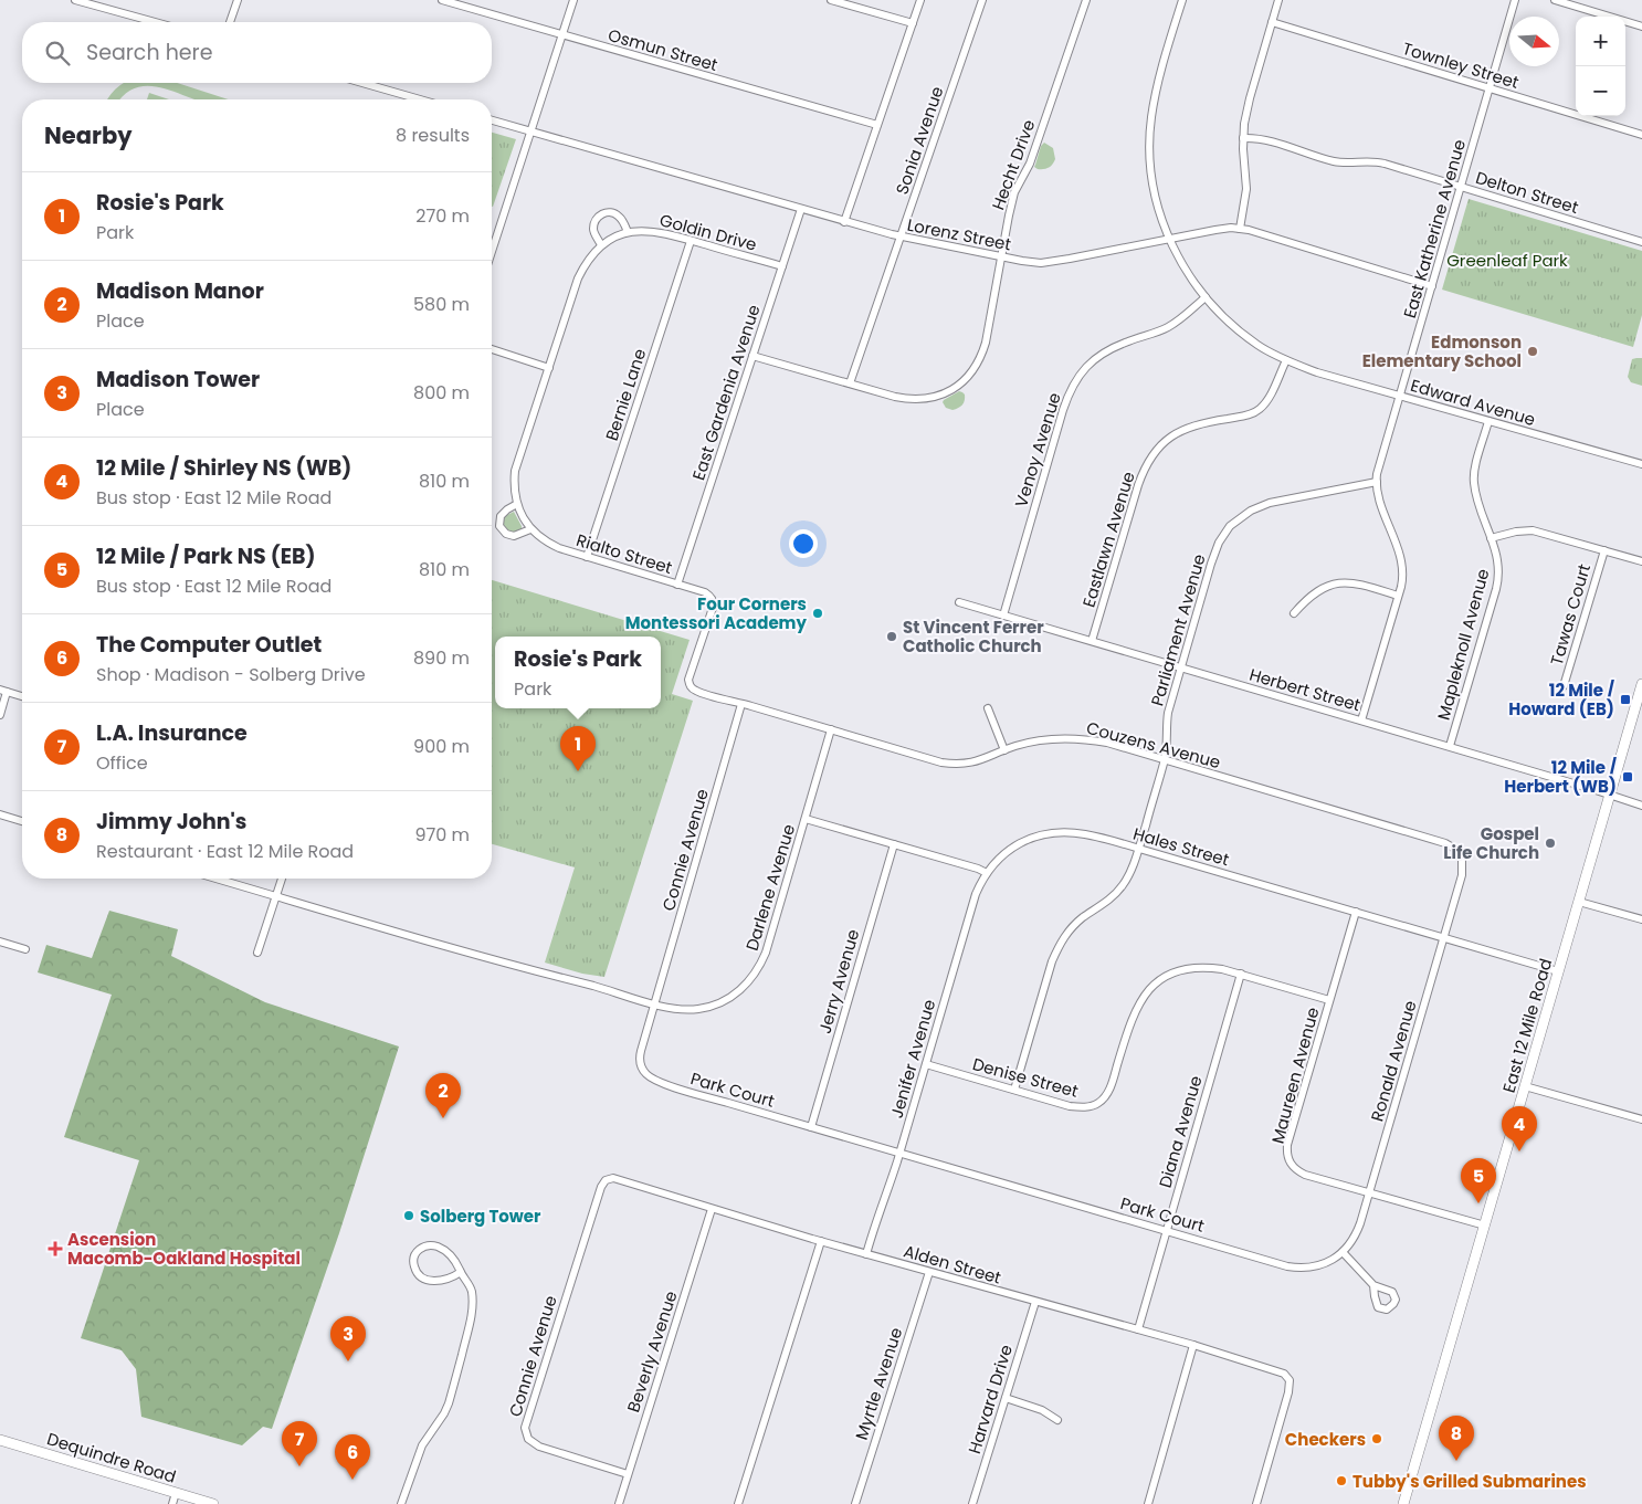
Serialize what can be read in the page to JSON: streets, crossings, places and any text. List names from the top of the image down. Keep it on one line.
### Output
{"streets":{"main road":["East 12 Mile Road","Dequindre Road"],"street":["Osmun Street","Townley Street","Sonia Avenue","Hecht Drive","Delton Street","East Katherine Avenue","Goldin Drive","Lorenz Street","East Gardenia Avenue","Bernie Lane","Edward Avenue","Venoy Avenue","Eastlawn Avenue","Rialto Street","Tawas Court","Parliament Avenue","Mapleknoll Avenue","Herbert Street","Couzens Avenue","Hales Street","Connie Avenue","Darlene Avenue","Jerry Avenue","Jenifer Avenue","Ronald Avenue","Maureen Avenue","Denise Street","Park Court","Diana Avenue","Alden Street","Beverly Avenue","Myrtle Avenue","Harvard Drive"]},"crossings":[["Townley Street","East Katherine Avenue"],["Sonia Avenue","Hecht Drive"],["Sonia Avenue","Lorenz Street"],["Hecht Drive","Lorenz Street"],["Hecht Drive","East Gardenia Avenue"],["Delton Street","East Katherine Avenue"],["East Katherine Avenue","Lorenz Street"],["East Katherine Avenue","Edward Avenue"],["East Katherine Avenue","Parliament Avenue"],["East Katherine Avenue","Herbert Street"],["Goldin Drive","East Gardenia Avenue"],["Goldin Drive","Bernie Lane"],["Goldin Drive","Rialto Street"],["Lorenz Street","East Gardenia Avenue"],["Lorenz Street","Edward Avenue"],["East Gardenia Avenue","Rialto Street"],["Bernie Lane","Rialto Street"],["Edward Avenue","Venoy Avenue"],["Edward Avenue","Eastlawn Avenue"],["Edward Avenue","Mapleknoll Avenue"],["Venoy Avenue","Herbert Street"],["Eastlawn Avenue","Herbert Street"],["Rialto Street","Couzens Avenue"],["Parliament Avenue","Herbert Street"],["Parliament Avenue","Couzens Avenue"],["Parliament Avenue","Hales Street"],["Parliament Avenue","Denise Street"],["Mapleknoll Avenue","Herbert Street"],["Herbert Street","East 12 Mile Road"],["Couzens Avenue","Hales Street"],["Couzens Avenue","Connie Avenue"],["Couzens Avenue","Darlene Avenue"],["Couzens Avenue","Ronald Avenue"],["Hales Street","East 12 Mile Road"],["Hales Street","Jenifer Avenue"],["Hales Street","Ronald Avenue"],["Hales Street","Maureen Avenue"],["Connie Avenue","Darlene Avenue"],["Connie Avenue","Park Court"],["Connie Avenue","Alden Street"],["Connie Avenue","Beverly Avenue"],["Darlene Avenue","Park Court"],["Jerry Avenue","Park Court"],["Jenifer Avenue","Denise Street"],["Jenifer Avenue","Park Court"],["Jenifer Avenue","Alden Street"],["Ronald Avenue","Maureen Avenue"],["Ronald Avenue","Park Court"],["Maureen Avenue","Denise Street"],["Maureen Avenue","Park Court"],["Denise Street","Diana Avenue"],["Park Court","Diana Avenue"],["Diana Avenue","Alden Street"],["Alden Street","Beverly Avenue"],["Alden Street","Myrtle Avenue"],["Alden Street","Harvard Drive"]],"parks":["Greenleaf Park"],"places":{"other":["Edmonson Elementary School","Four Corners Montessori Academy","St Vincent Ferrer Catholic Church","Gospel Life Church","Solberg Tower","Checkers","Tubby's Grilled Submarines"],"transit":["12 Mile / Howard (EB)","12 Mile / Herbert (WB)"],"health":["Ascension Macomb-Oakland Hospital"]},"north":"right","page":{"map_buttons":["+","−"],"search":"Search here","heading":["Nearby","8 results"],"list":[{"mark":"1","name":"Rosie's Park","note":"Park","value":"270 m"},{"mark":"2","name":"Madison Manor","note":"Place","value":"580 m"},{"mark":"3","name":"Madison Tower","note":"Place","value":"800 m"},{"mark":"4","name":"12 Mile / Shirley NS (WB)","note":"Bus stop · East 12 Mile Road","value":"810 m"},{"mark":"5","name":"12 Mile / Park NS (EB)","note":"Bus stop · East 12 Mile Road","value":"810 m"},{"mark":"6","name":"The Computer Outlet","note":"Shop · Madison - Solberg Drive","value":"890 m"},{"mark":"7","name":"L.A. Insurance","note":"Office","value":"900 m"},{"mark":"8","name":"Jimmy John's","note":"Restaurant · East 12 Mile Road","value":"970 m"}],"popup":["Rosie's Park","Park"],"pins":["1","2","4","5","3","8","7","6"]}}
